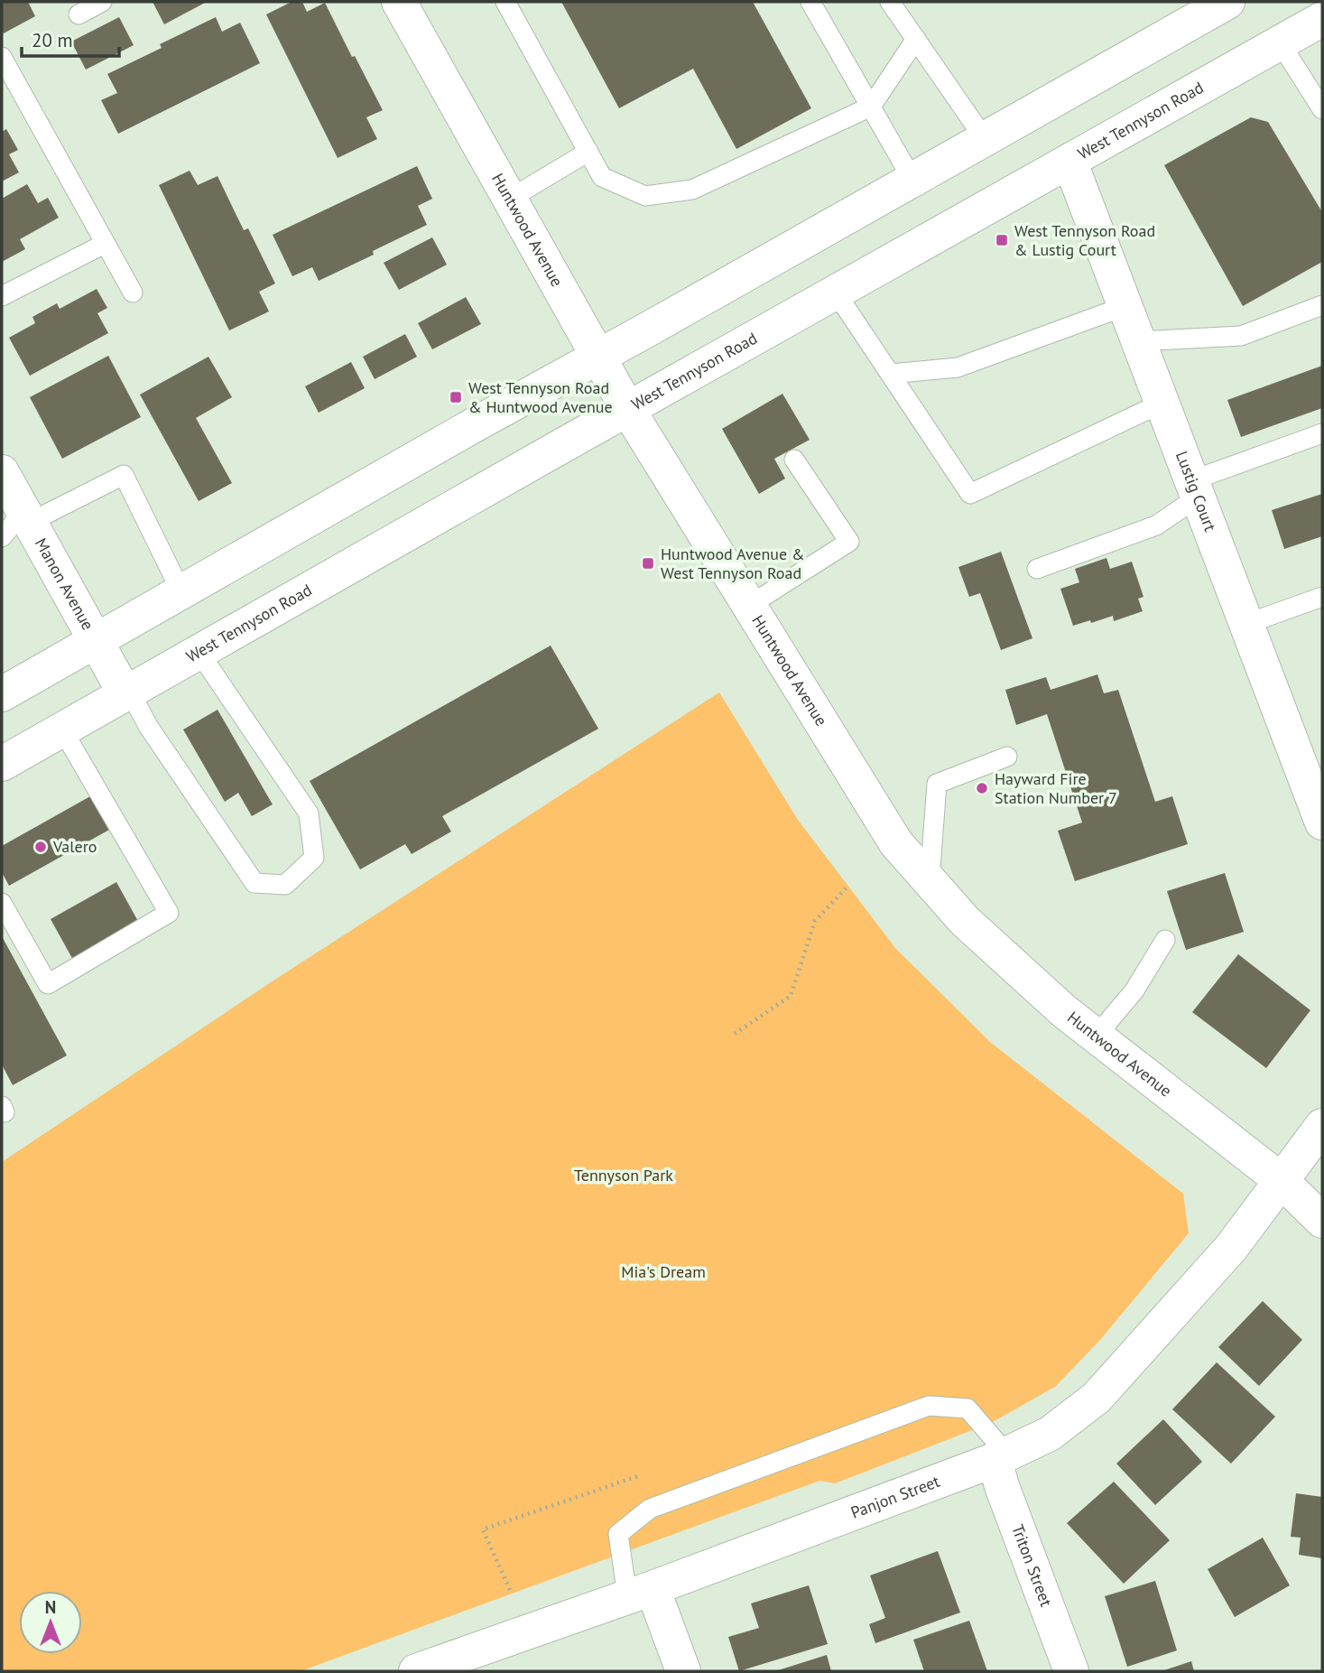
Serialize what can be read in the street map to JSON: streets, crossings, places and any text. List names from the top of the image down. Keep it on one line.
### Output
{"streets":{"street":["West Tennyson Road","Huntwood Avenue","Lustig Court","Manon Avenue","Panjon Street","Triton Street"]},"crossings":[["West Tennyson Road","Huntwood Avenue"],["West Tennyson Road","Lustig Court"],["West Tennyson Road","Manon Avenue"],["Huntwood Avenue","Panjon Street"],["Panjon Street","Triton Street"]],"parks":["Tennyson Park","Mia's Dream"],"places":{"transit":["West Tennyson Road & Lustig Court","West Tennyson Road & Huntwood Avenue","Huntwood Avenue & West Tennyson Road"],"other":["Hayward Fire Station Number 7","Valero"]},"scale_bar":"20 m","north":"top"}
